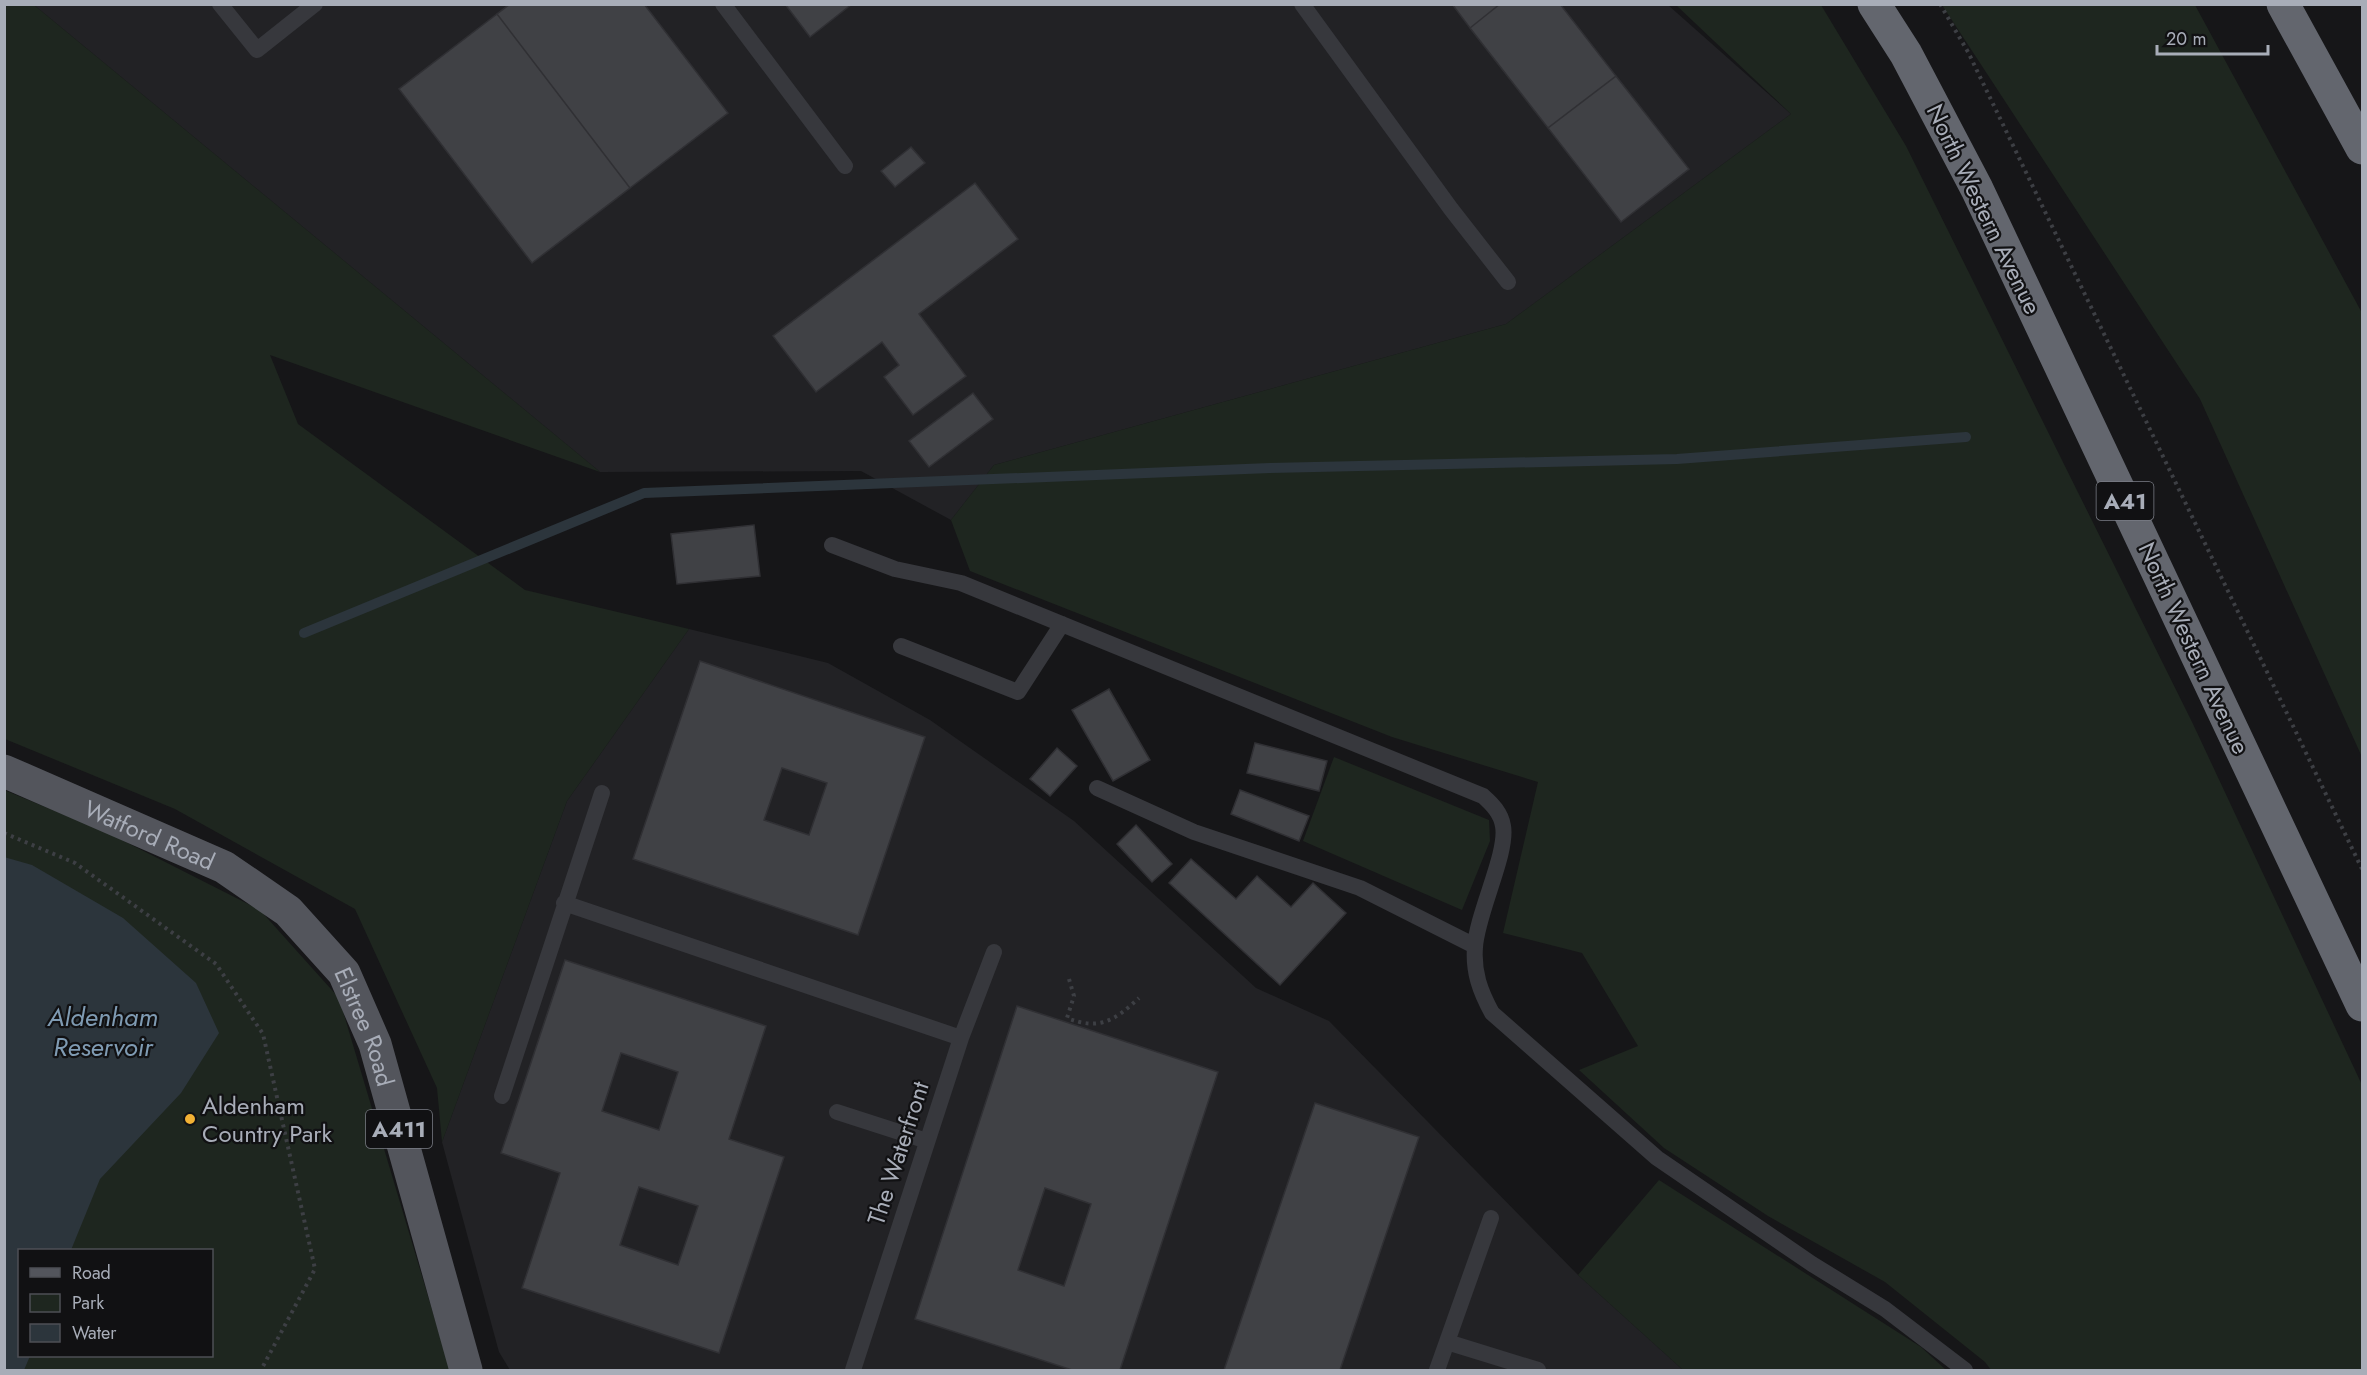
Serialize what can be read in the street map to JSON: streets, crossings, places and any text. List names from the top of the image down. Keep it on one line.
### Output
{"streets":{"highway":["North Western Avenue","A41"],"main road":["Watford Road","Elstree Road","A411"],"lane":["The Waterfront"]},"crossings":[["Watford Road","Elstree Road"]],"water":["Aldenham Reservoir"],"places":["Aldenham Country Park"],"legend":["Road","Park","Water"],"scale_bar":"20 m"}
